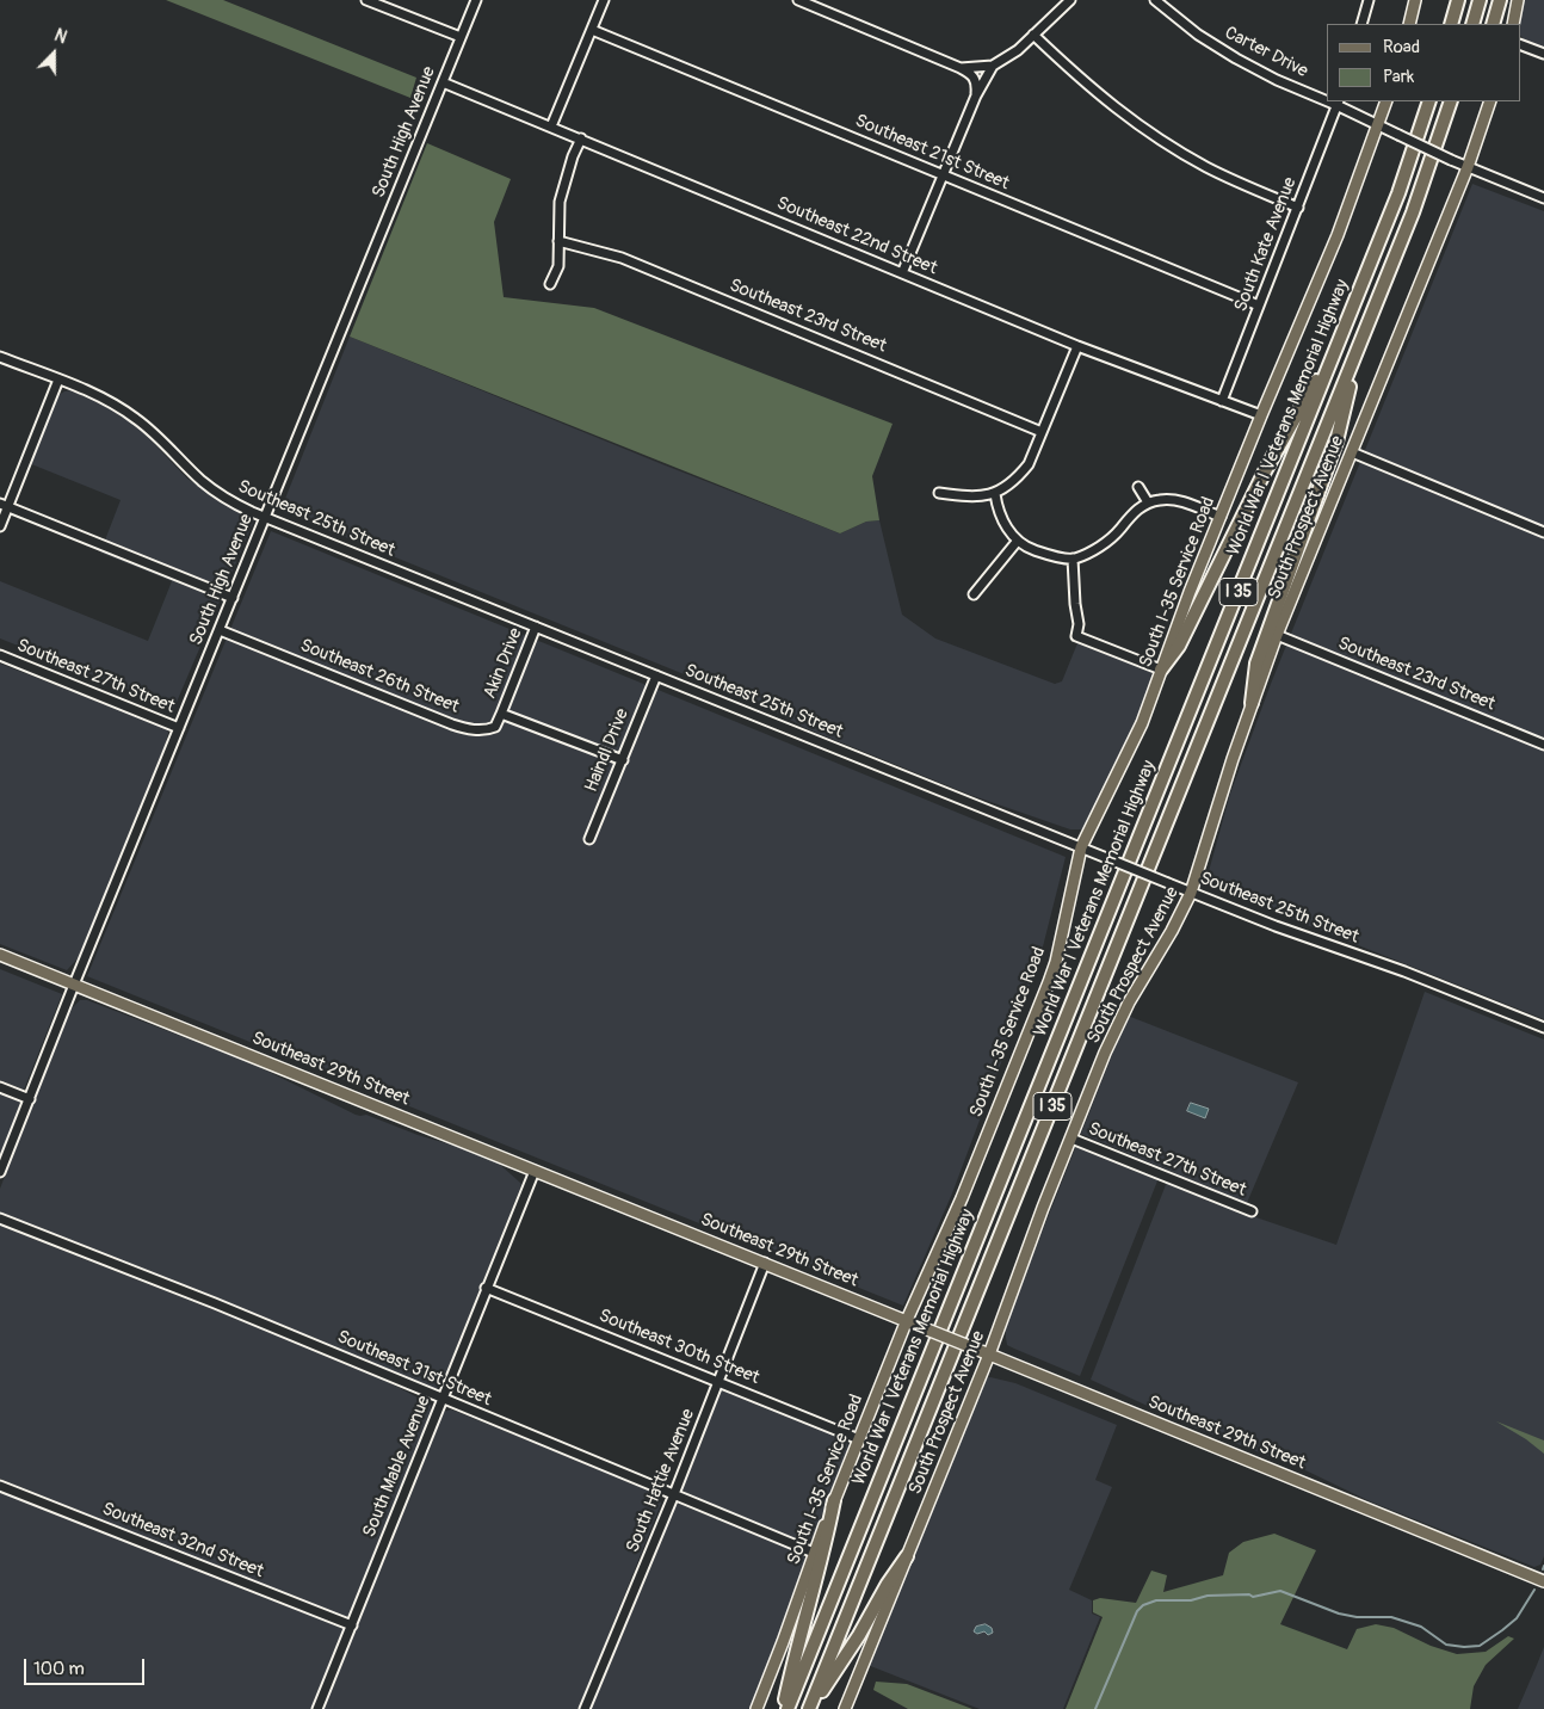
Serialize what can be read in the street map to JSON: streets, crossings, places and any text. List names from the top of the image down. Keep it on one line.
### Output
{"streets":{"highway":["World War I Veterans Memorial Highway","I 35"],"main road":["South Prospect Avenue","South I-35 Service Road","Southeast 29th Street"],"street":["Carter Drive","South High Avenue","Southeast 21st Street","Southeast 22nd Street","South Kate Avenue","Southeast 23rd Street","Southeast 25th Street","Akin Drive","Southeast 27th Street","Southeast 26th Street","Haindl Drive","Southeast 30th Street","Southeast 31st Street","South Mable Avenue","South Hattie Avenue","Southeast 32nd Street"]},"crossings":[["Carter Drive","South Kate Avenue"],["Carter Drive","South Prospect Avenue"],["Carter Drive","South I-35 Service Road"],["South High Avenue","Southeast 22nd Street"],["South High Avenue","Southeast 25th Street"],["South High Avenue","Southeast 27th Street"],["South High Avenue","Southeast 26th Street"],["South High Avenue","Southeast 29th Street"],["Southeast 21st Street","South Kate Avenue"],["Southeast 22nd Street","South Kate Avenue"],["Southeast 22nd Street","South I-35 Service Road"],["Southeast 23rd Street","South Prospect Avenue"],["South Prospect Avenue","Southeast 25th Street"],["South Prospect Avenue","Southeast 27th Street"],["South Prospect Avenue","Southeast 29th Street"],["Southeast 25th Street","South I-35 Service Road"],["Southeast 25th Street","Akin Drive"],["Southeast 25th Street","Haindl Drive"],["South I-35 Service Road","Southeast 29th Street"],["South I-35 Service Road","Southeast 30th Street"],["South I-35 Service Road","Southeast 31st Street"],["Akin Drive","Southeast 26th Street"],["Southeast 29th Street","South Mable Avenue"],["Southeast 29th Street","South Hattie Avenue"],["Southeast 30th Street","South Mable Avenue"],["Southeast 30th Street","South Hattie Avenue"],["Southeast 31st Street","South Mable Avenue"],["Southeast 31st Street","South Hattie Avenue"],["South Mable Avenue","Southeast 32nd Street"]],"legend":["Road","Park"],"scale_bar":"100 m","north":"top"}
